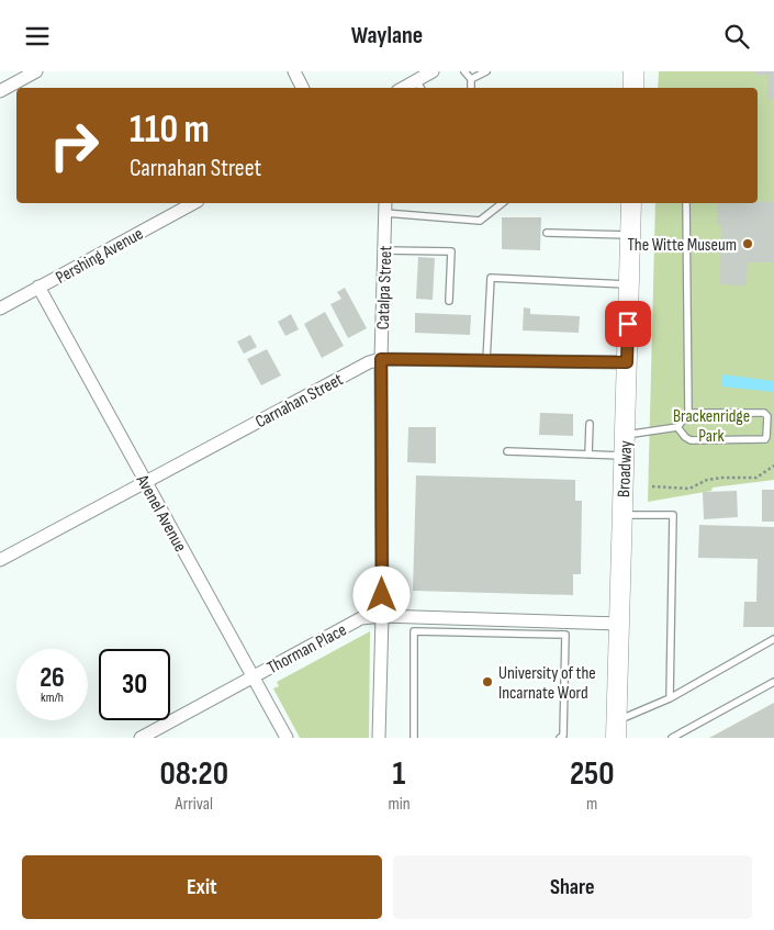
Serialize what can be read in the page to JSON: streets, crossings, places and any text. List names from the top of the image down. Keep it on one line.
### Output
{"streets":{"main road":["Broadway"],"street":["Pershing Avenue","Catalpa Street","Carnahan Street","Avenel Avenue","Thorman Place"]},"crossings":[["Pershing Avenue","Avenel Avenue"],["Catalpa Street","Carnahan Street"],["Catalpa Street","Thorman Place"],["Carnahan Street","Broadway"],["Carnahan Street","Avenel Avenue"],["Broadway","Thorman Place"],["Avenel Avenue","Thorman Place"]],"parks":["Brackenridge Park"],"places":["The Witte Museum","University of the Incarnate Word"],"page":{"header":"Waylane","turn":["110 m","Carnahan Street"],"speed":"26 km/h","limit":"30","eta":["08:20","Arrival","1","min","250","m"],"buttons":["Exit","Share"]}}
